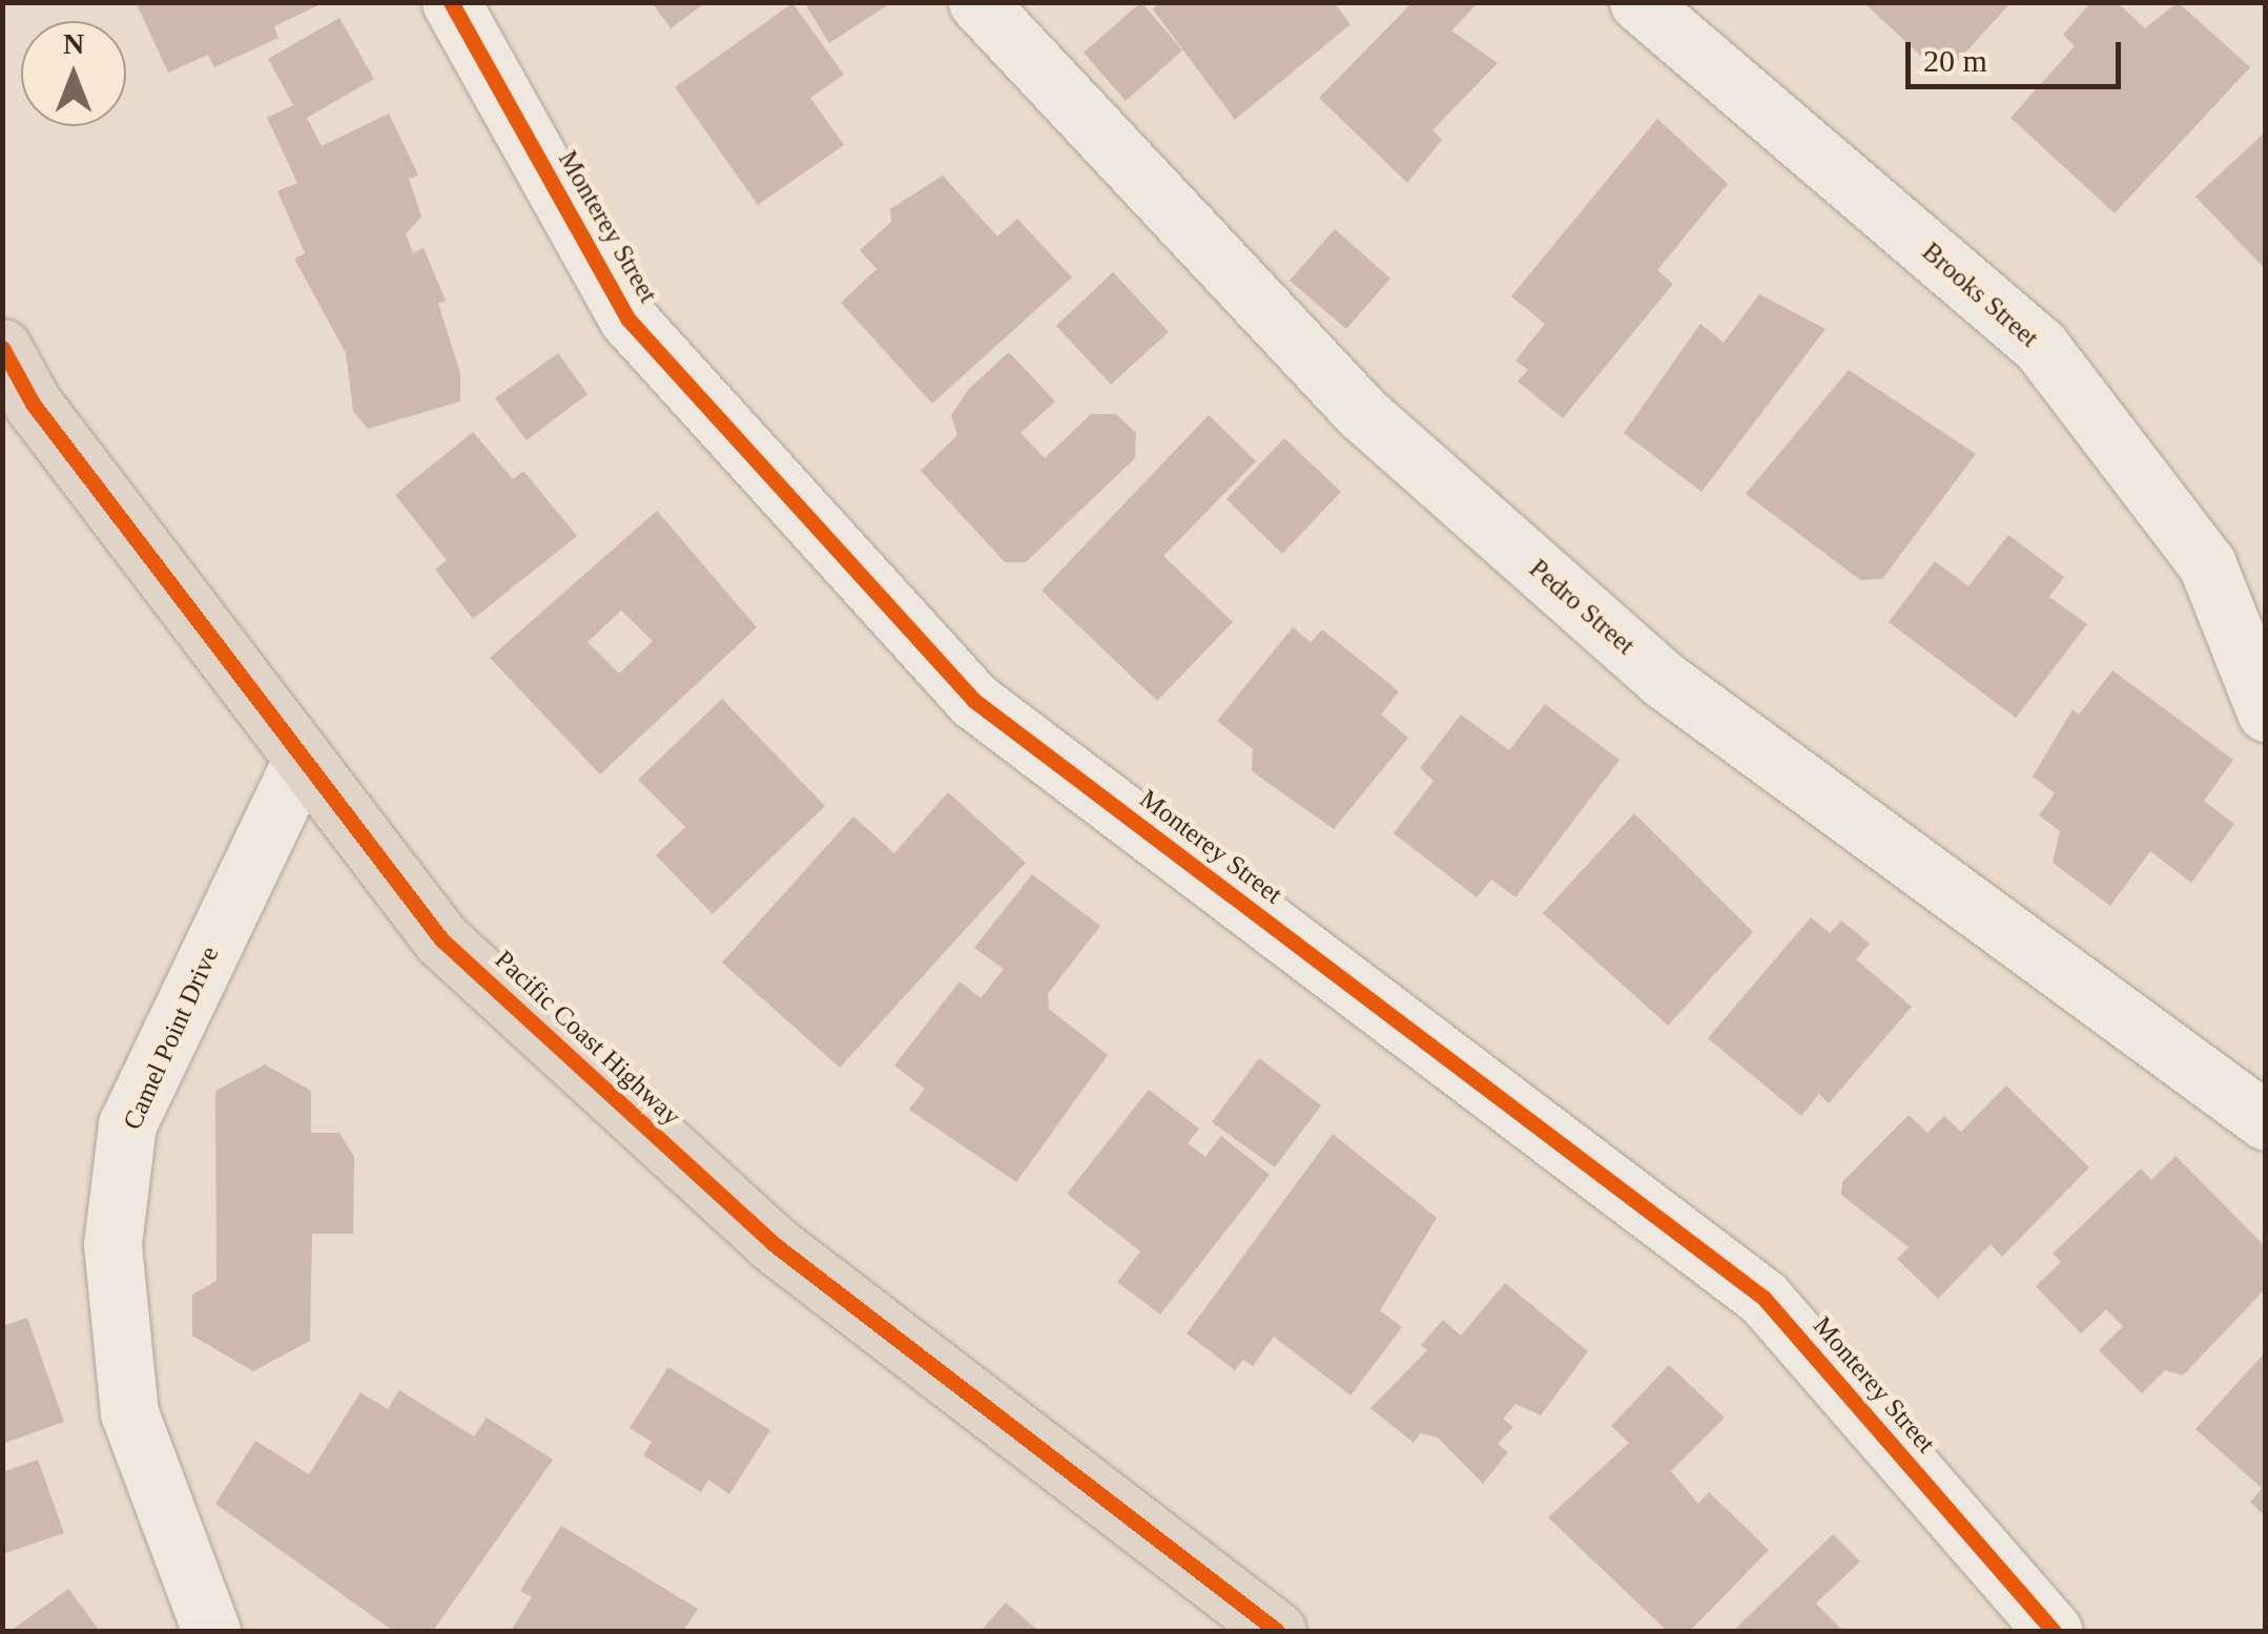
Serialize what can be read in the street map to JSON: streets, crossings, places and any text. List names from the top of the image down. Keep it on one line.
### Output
{"streets":{"highway":["Pacific Coast Highway"],"street":["Monterey Street","Brooks Street","Pedro Street","Camel Point Drive"]},"crossings":[["Camel Point Drive","Pacific Coast Highway"]],"scale_bar":"20 m","north":"top"}
